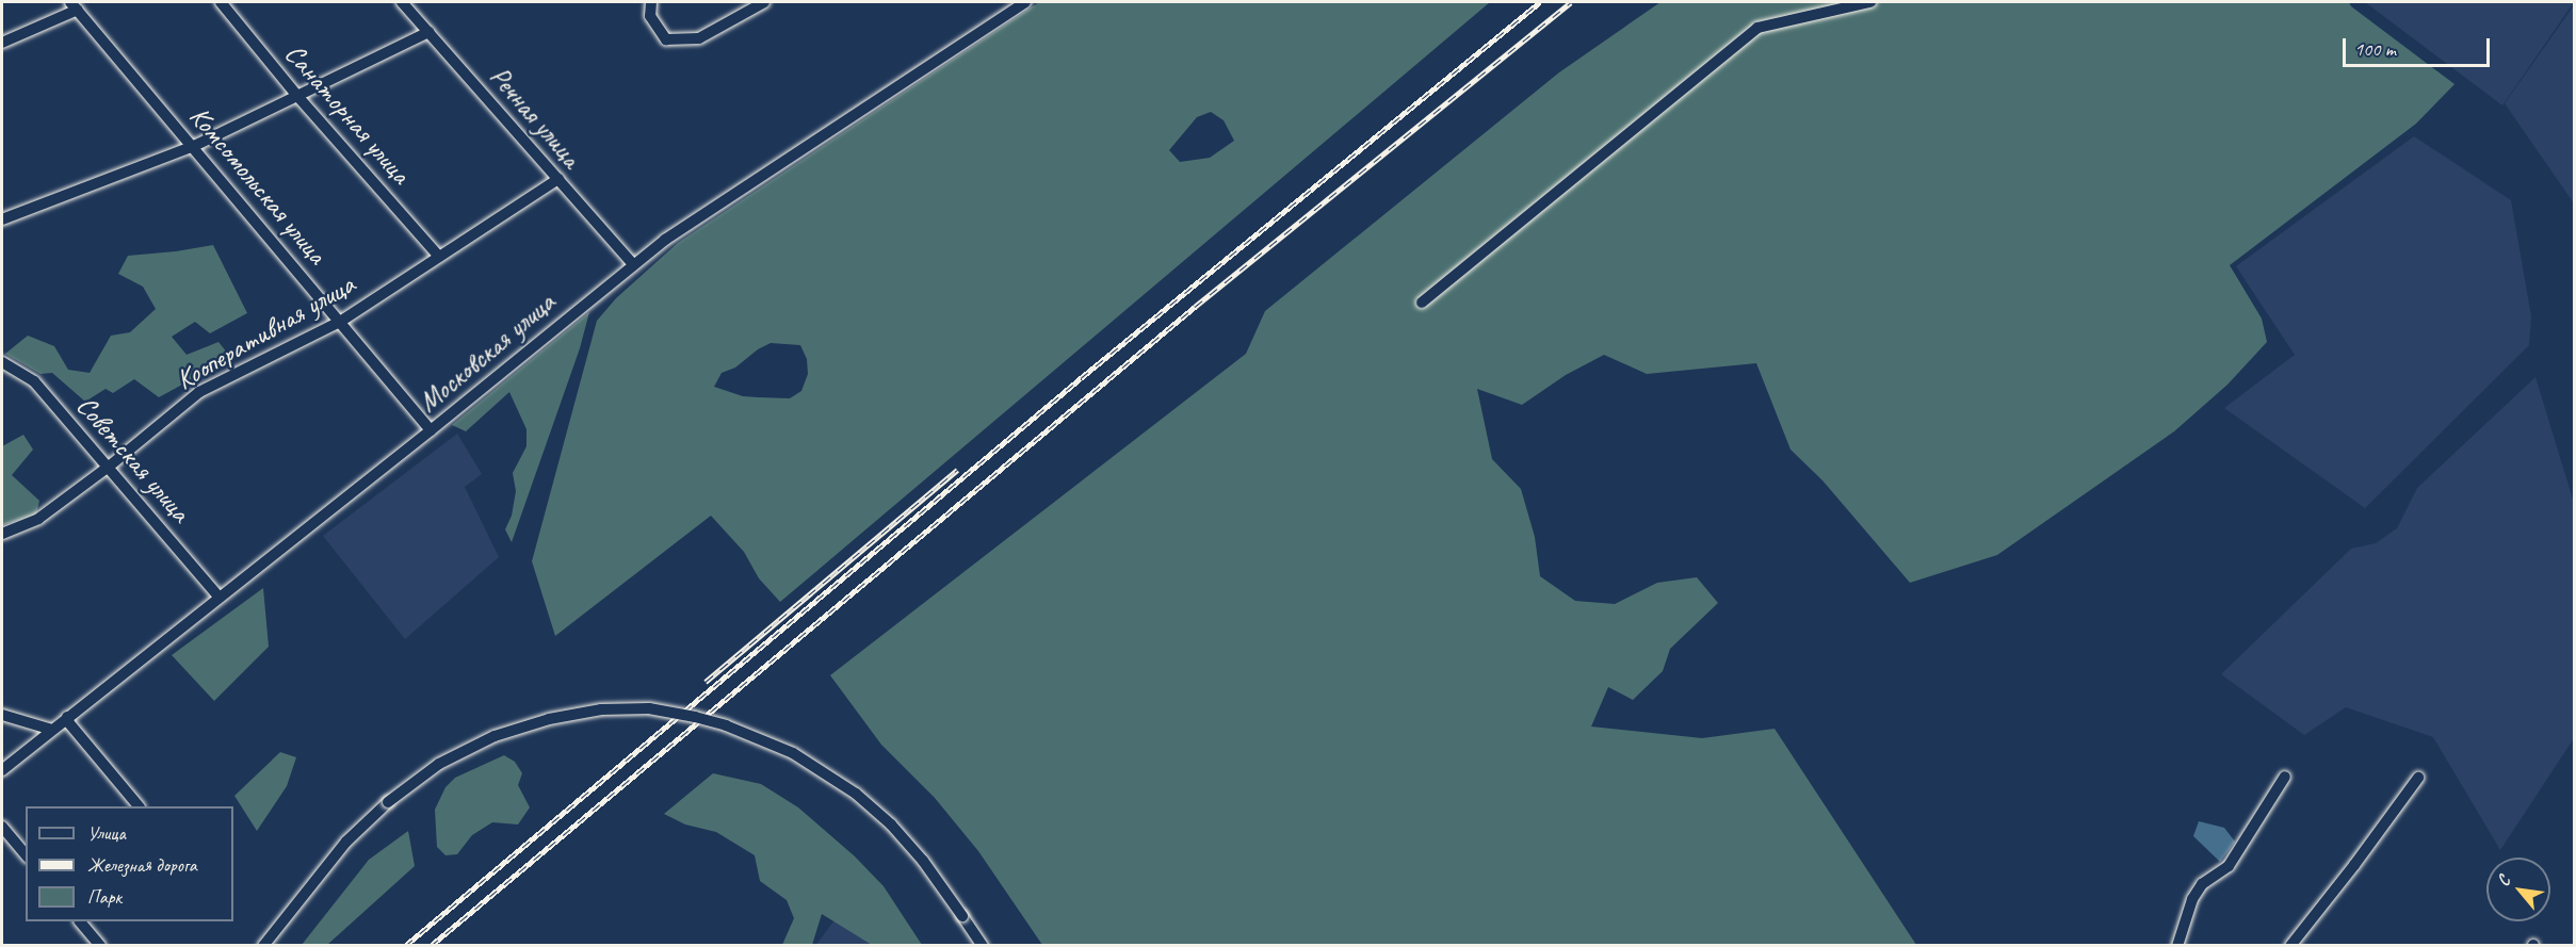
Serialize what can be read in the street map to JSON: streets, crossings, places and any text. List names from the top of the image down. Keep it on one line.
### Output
{"streets":{"street":["Санаторная улица","Речная улица","Комсомольская улица","Кооперативная улица","Московская улица","Советская улица"]},"crossings":[["Санаторная улица","Кооперативная улица"],["Речная улица","Кооперативная улица"],["Речная улица","Московская улица"],["Комсомольская улица","Кооперативная улица"],["Комсомольская улица","Московская улица"],["Кооперативная улица","Советская улица"],["Московская улица","Советская улица"]],"legend":["Улица","Железная дорога","Парк"],"scale_bar":"100 m","north":"top left"}
